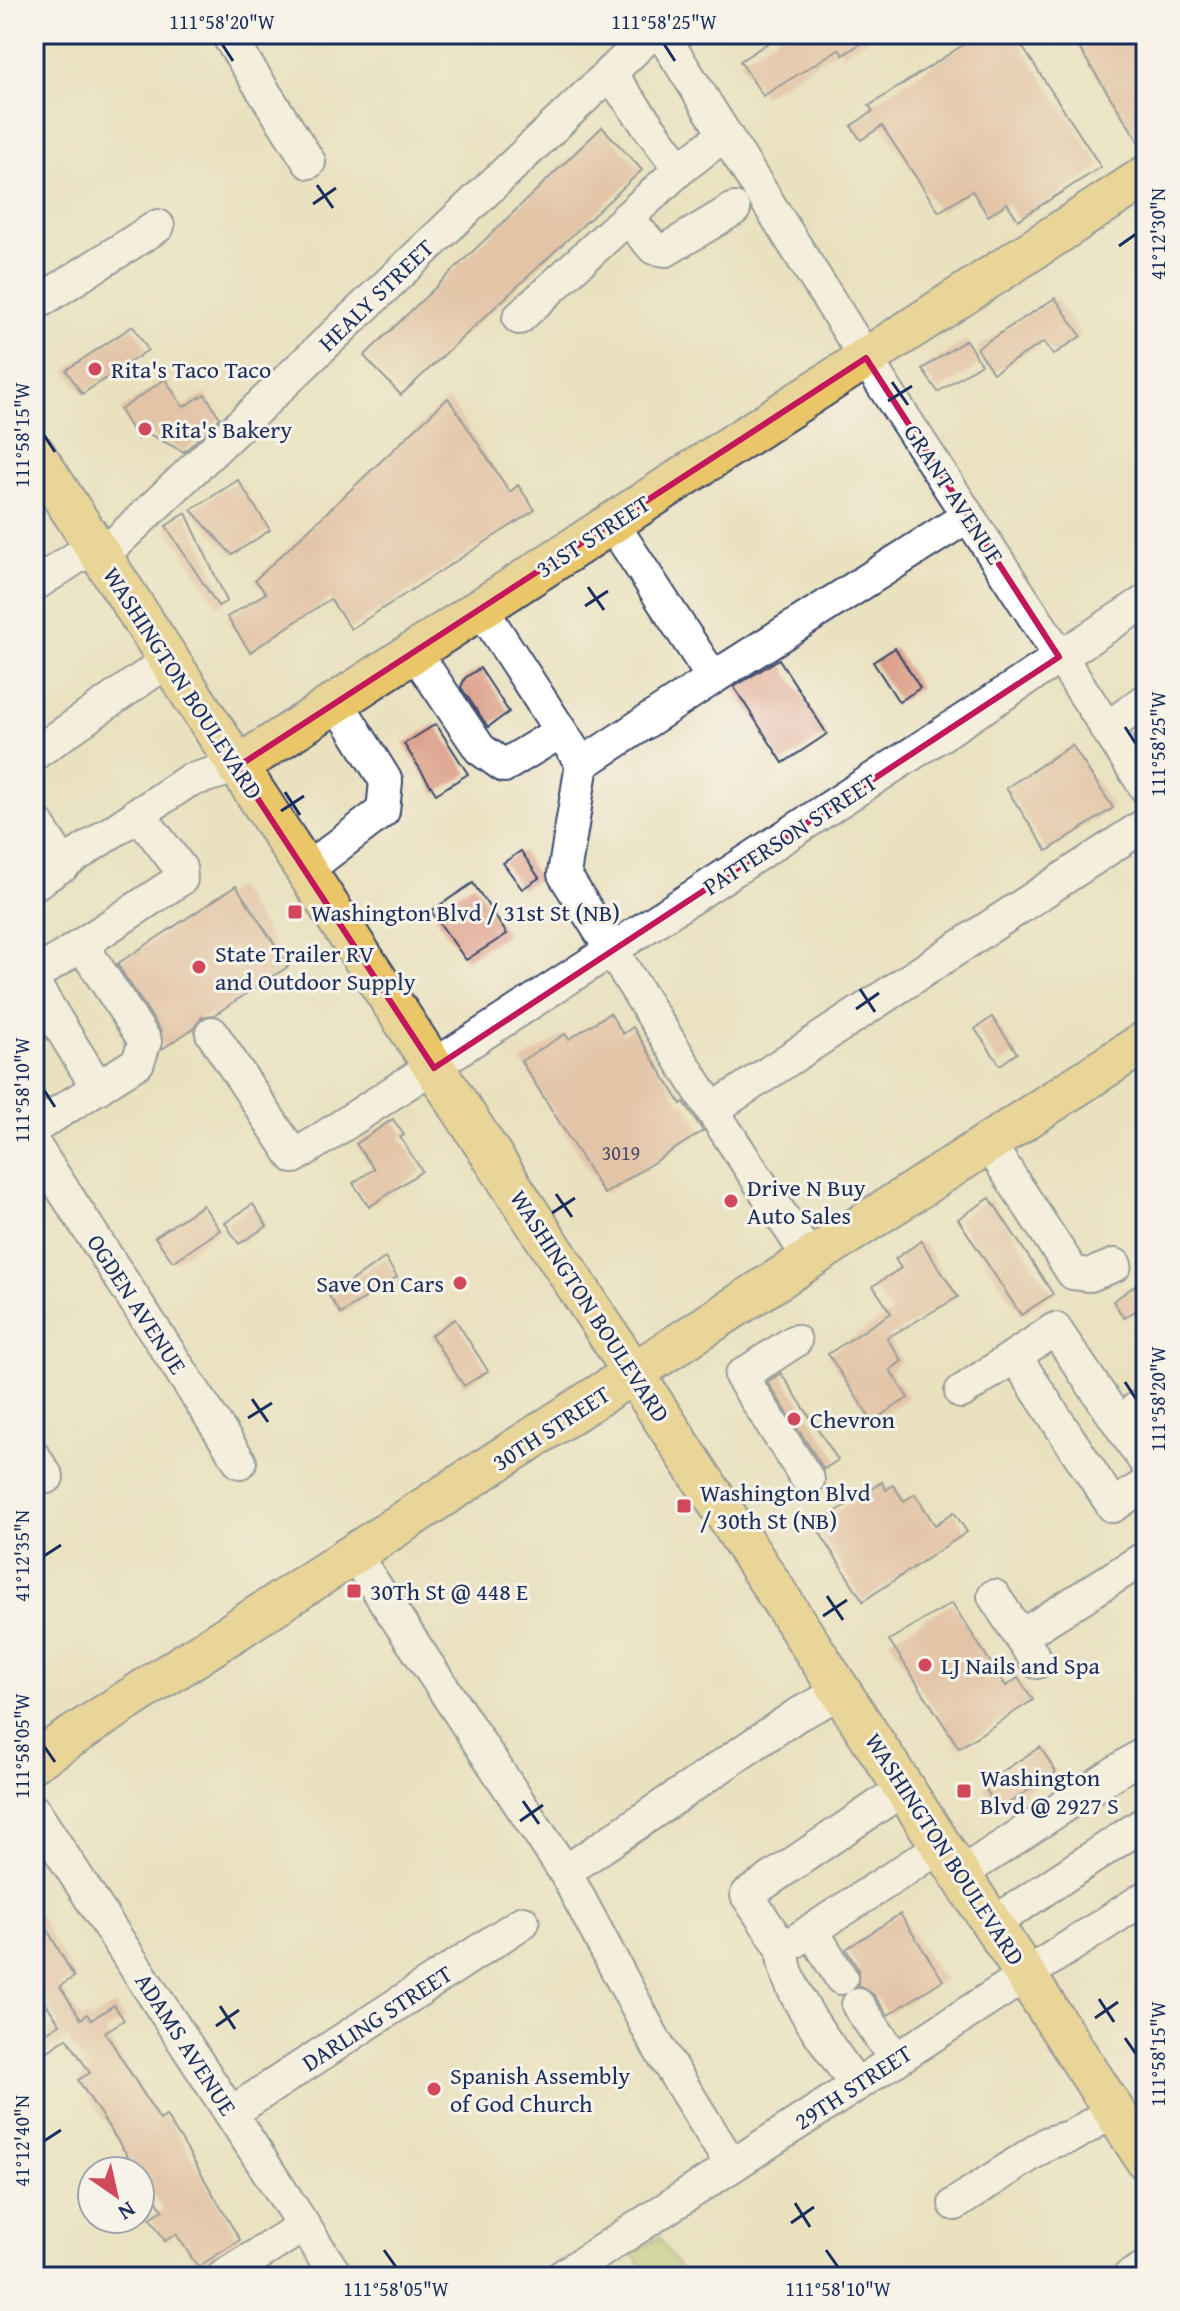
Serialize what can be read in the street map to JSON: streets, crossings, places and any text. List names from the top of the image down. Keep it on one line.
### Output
{"streets":{"main road":["31ST STREET","WASHINGTON BOULEVARD","30TH STREET"],"street":["HEALY STREET","GRANT AVENUE","PATTERSON STREET","OGDEN AVENUE","DARLING STREET","ADAMS AVENUE","29TH STREET"]},"crossings":[["HEALY STREET","WASHINGTON BOULEVARD"],["GRANT AVENUE","31ST STREET"],["GRANT AVENUE","PATTERSON STREET"],["31ST STREET","WASHINGTON BOULEVARD"],["WASHINGTON BOULEVARD","PATTERSON STREET"],["WASHINGTON BOULEVARD","30TH STREET"],["WASHINGTON BOULEVARD","29TH STREET"],["DARLING STREET","ADAMS AVENUE"]],"places":{"other":["Rita's Taco Taco","Rita's Bakery","State Trailer RV and Outdoor Supply","Drive N Buy Auto Sales","Save On Cars","Chevron","LJ Nails and Spa","Spanish Assembly of God Church"],"transit":["Washington Blvd / 31st St (NB)","Washington Blvd / 30th St (NB)","30Th St @ 448 E","Washington Blvd @ 2927 S"]},"house_numbers":["3019"],"north":"bottom right","coordinates":["111°58'20\"W","111°58'25\"W","41°12'30\"N","111°58'15\"W","111°58'10\"W","41°12'35\"N","111°58'05\"W","41°12'40\"N"]}
